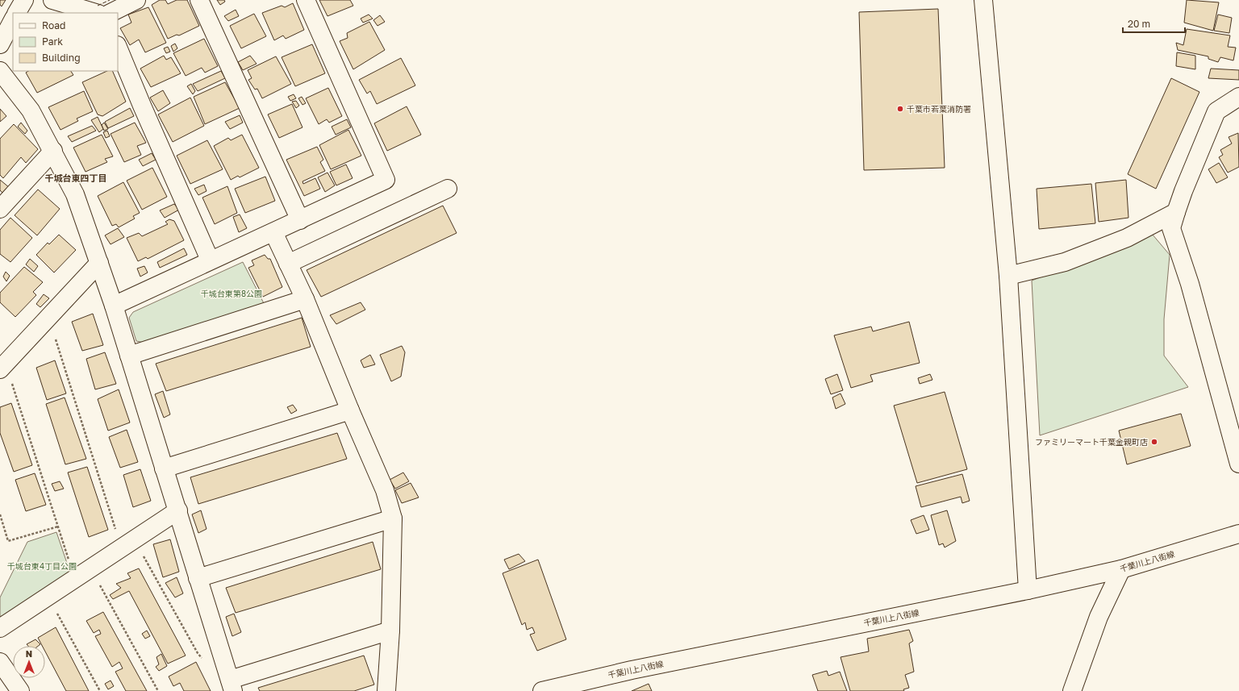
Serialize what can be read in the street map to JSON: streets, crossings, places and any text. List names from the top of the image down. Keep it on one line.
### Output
{"streets":{"street":["千葉川上八街線"]},"districts":["千城台東四丁目"],"parks":["千城台東第8公園","千城台東4丁目公園"],"places":["千葉市若葉消防署","ファミリーマート千葉金親町店"],"legend":["Road","Park","Building"],"scale_bar":"20 m","north":"top"}
